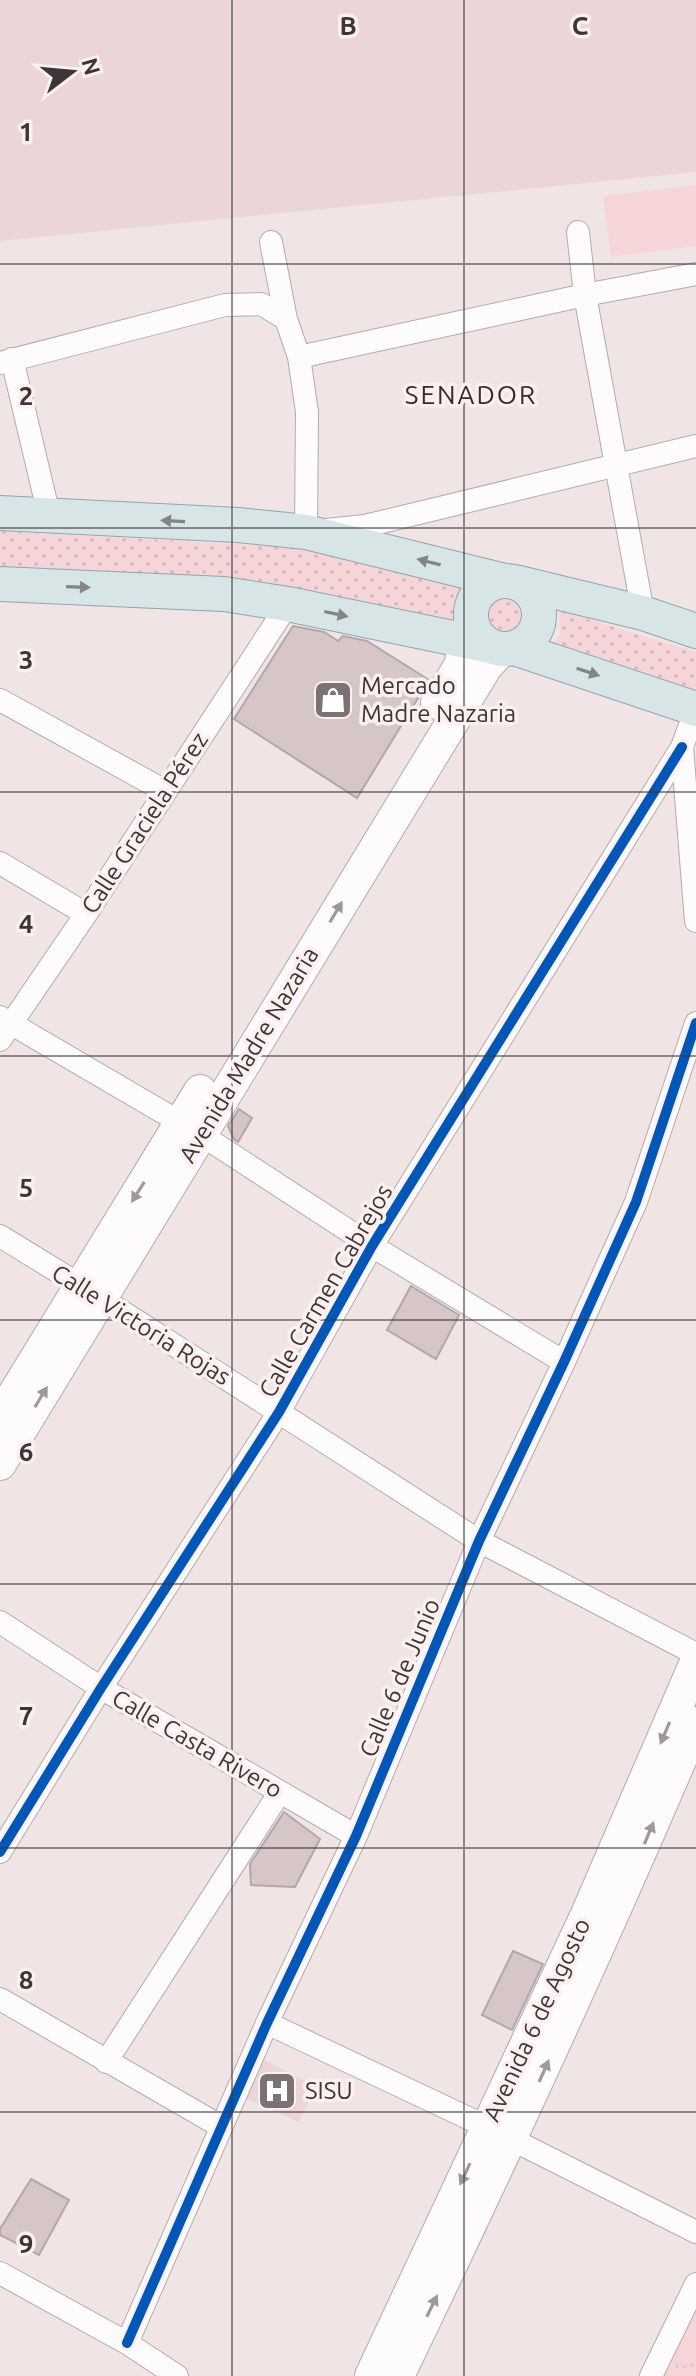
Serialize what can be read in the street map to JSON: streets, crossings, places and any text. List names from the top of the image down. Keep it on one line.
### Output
{"streets":{"main road":["Avenida Madre Nazaria","Avenida 6 de Agosto"],"street":["Calle Graciela Pérez","Calle Carmen Cabrejos","Calle Victoria Rojas","Calle 6 de Junio","Calle Casta Rivero"]},"crossings":[["Avenida Madre Nazaria","Calle Victoria Rojas"],["Calle Carmen Cabrejos","Calle Victoria Rojas"],["Calle Carmen Cabrejos","Calle Casta Rivero"],["Calle Victoria Rojas","Calle 6 de Junio"],["Calle 6 de Junio","Calle Casta Rivero"]],"districts":["SENADOR"],"places":{"shop":["Mercado Madre Nazaria"],"hospital":["SISU"]},"north":"right","grid":{"columns":["B","C"],"rows":["1","2","3","4","5","6","7","8","9"]}}
